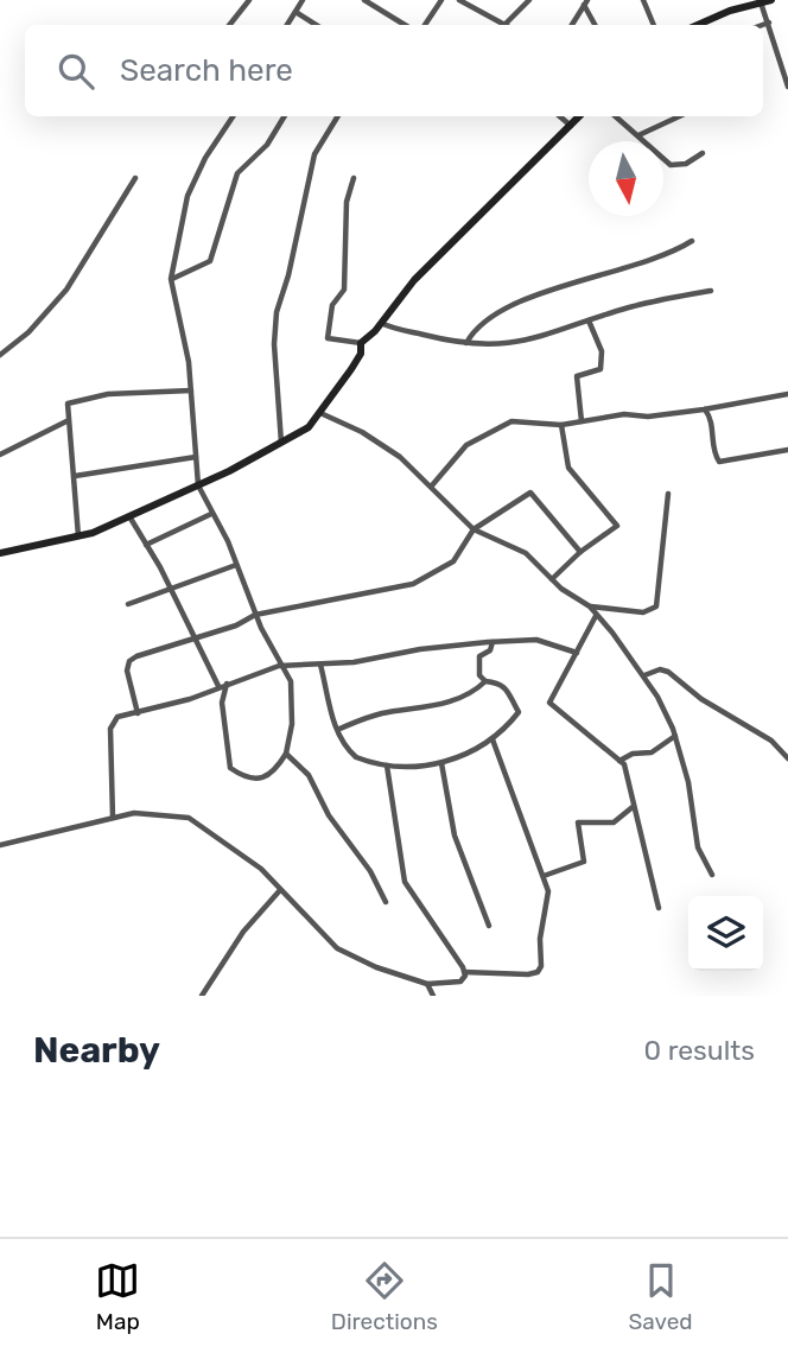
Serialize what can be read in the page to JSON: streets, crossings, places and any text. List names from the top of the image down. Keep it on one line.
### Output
{"north":"bottom","page":{"search":"Search here","heading":["Nearby","0 results"],"nav":["Map","Directions","Saved"]}}
